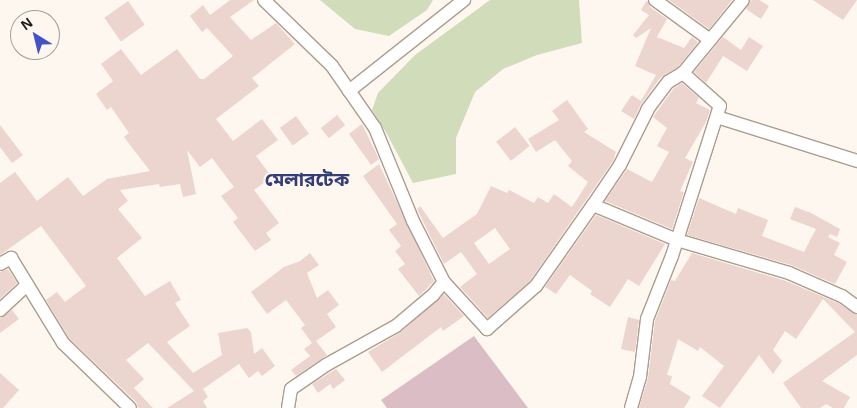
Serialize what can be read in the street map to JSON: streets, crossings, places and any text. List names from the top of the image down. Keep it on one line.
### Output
{"districts":["মেলারটেক"],"north":"top left"}
